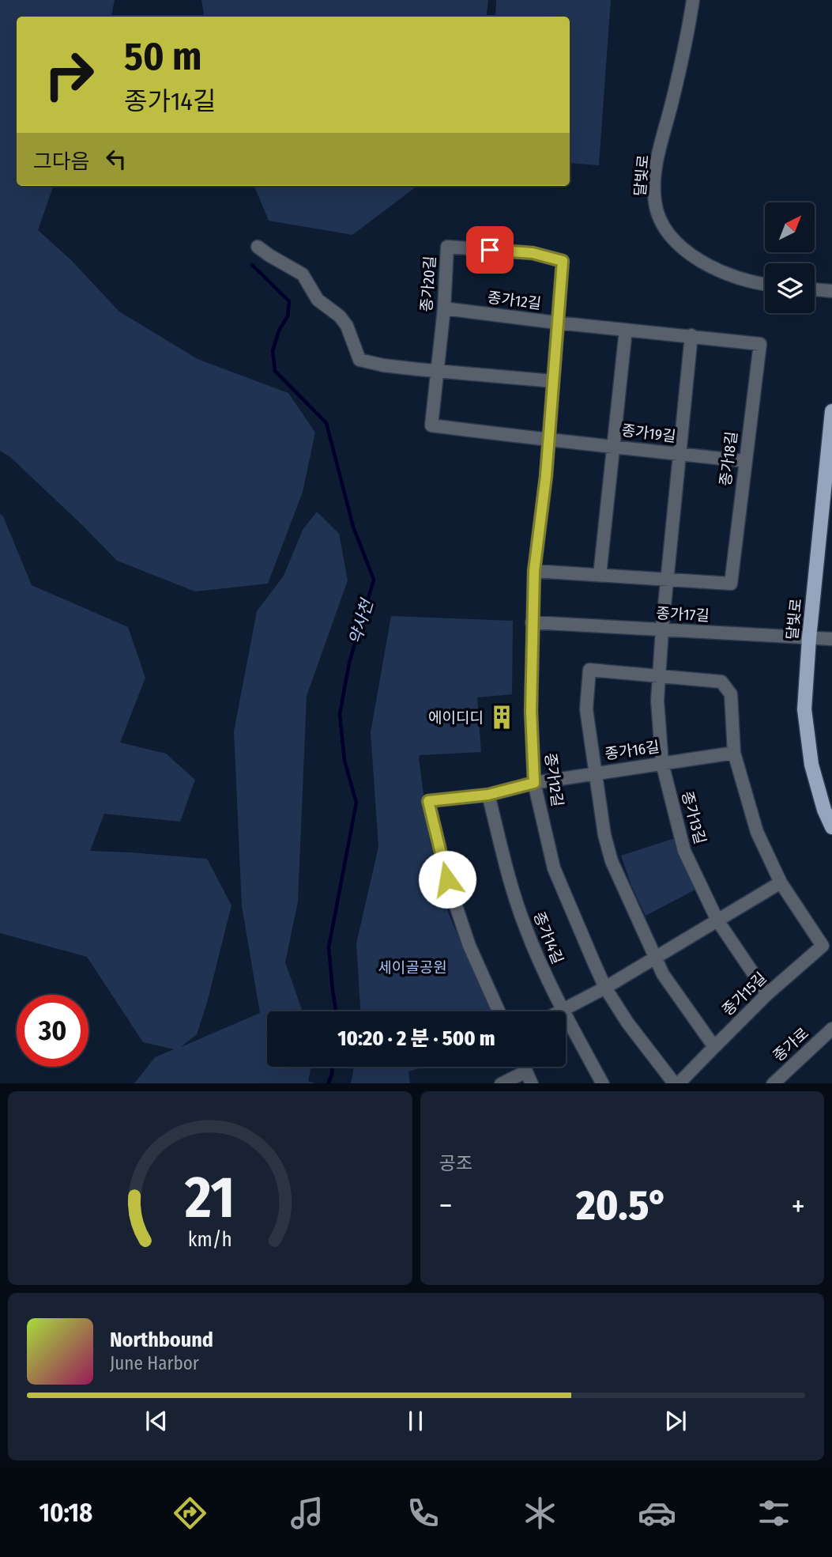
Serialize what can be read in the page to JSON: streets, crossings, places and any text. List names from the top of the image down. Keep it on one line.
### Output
{"streets":{"main road":["달빛로"],"street":["종가20길","종가12길","종가19길","종가18길","종가17길","종가16길","종가13길","종가14길","종가15길","종가로"]},"crossings":[["달빛로","종가17길"],["종가20길","종가12길"],["종가20길","종가19길"],["종가20길","종가18길"],["종가12길","종가19길"],["종가12길","종가18길"],["종가12길","종가17길"],["종가12길","종가16길"],["종가12길","종가15길"],["종가19길","종가18길"],["종가18길","종가13길"],["종가17길","종가13길"],["종가16길","종가13길"],["종가16길","종가15길"],["종가13길","종가15길"]],"water":["약사천"],"parks":["세이골공원"],"places":{"building":["에이디디"]},"north":"top right","page":{"turn":["50 m","종가14길"],"then":"그다음","limit":"30","trip":"10:20 · 2 분 · 500 m","tile":"공조","heat":["−","20.5°","+"],"song":["Northbound","June Harbor"],"tabs":"10:18","gauge":["21","km/h"]}}
